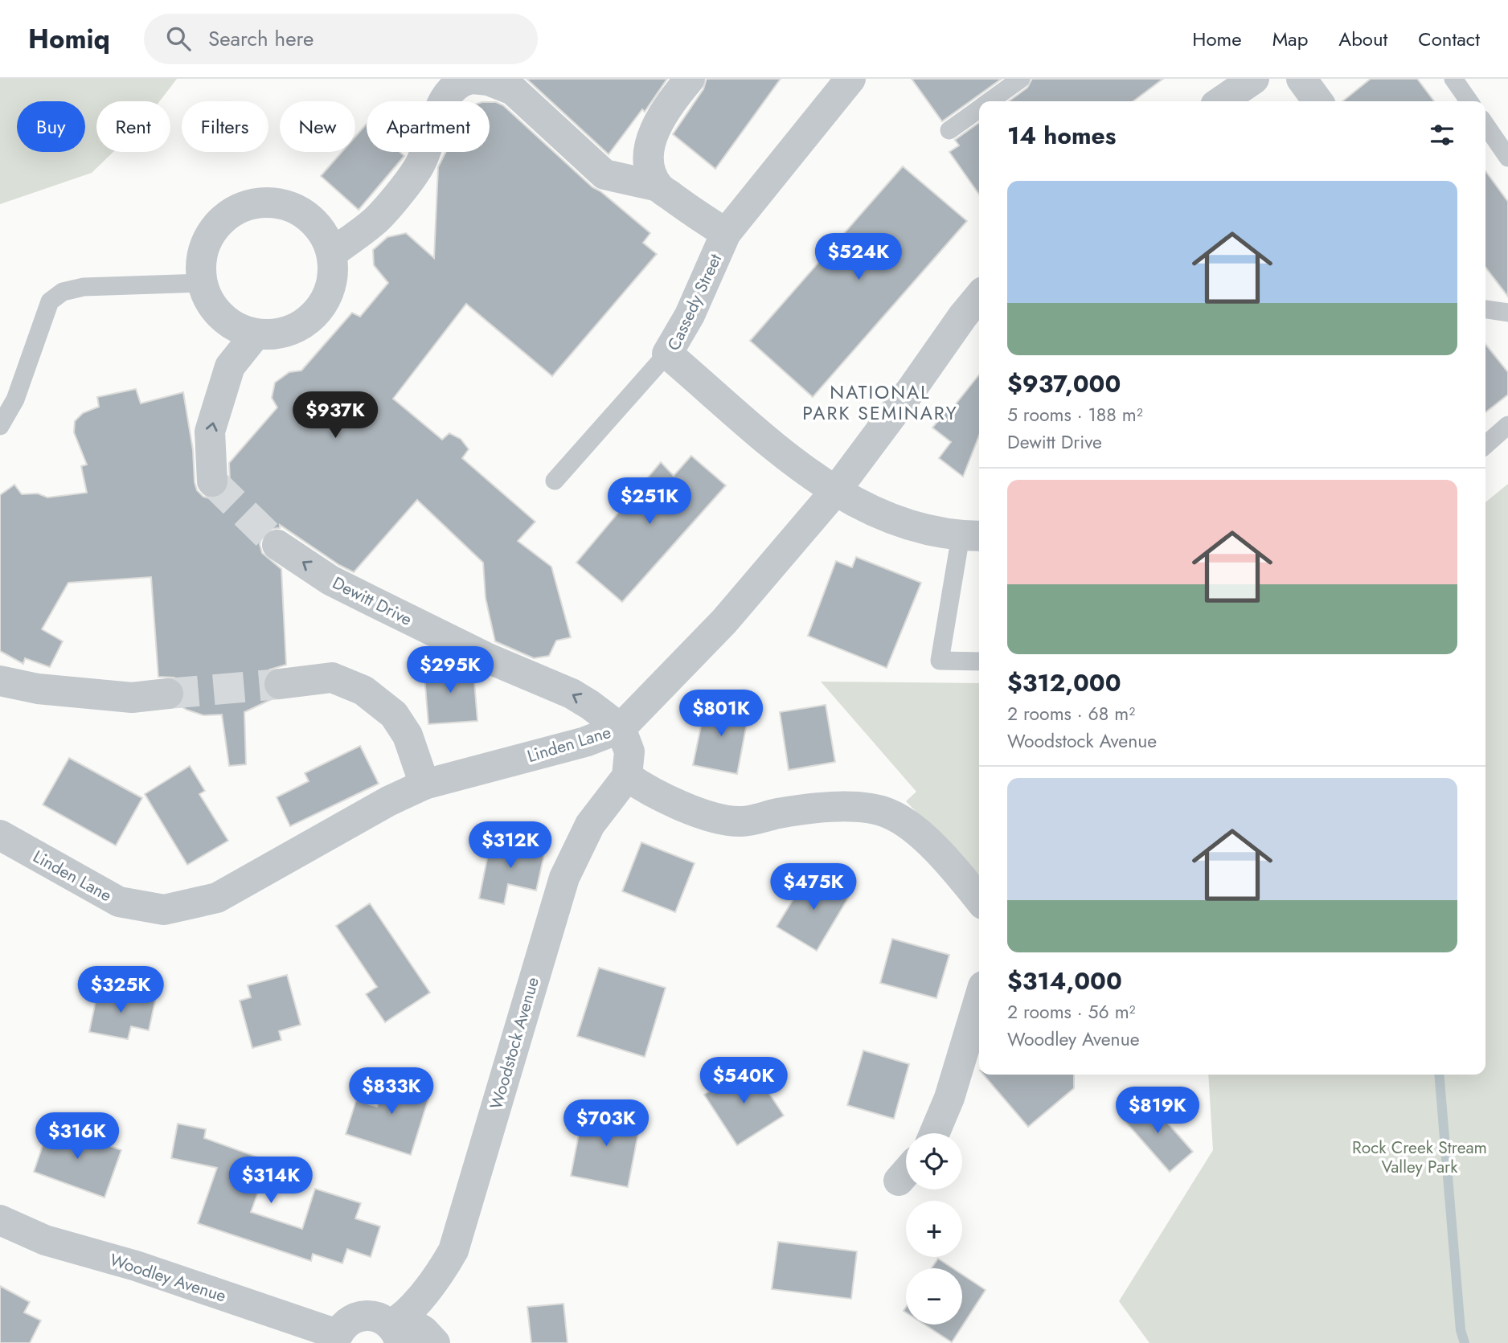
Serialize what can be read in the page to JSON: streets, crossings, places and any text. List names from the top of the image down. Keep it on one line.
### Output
{"streets":{"street":["Cassedy Street","Dewitt Drive","Linden Lane","Woodstock Avenue","Woodley Avenue"]},"crossings":[["Cassedy Street","Linden Lane"],["Dewitt Drive","Linden Lane"]],"one_way":["Dewitt Drive"],"districts":["NATIONAL PARK SEMINARY"],"parks":["Rock Creek Stream Valley Park"],"page":{"header":"Homiq","search":"Search here","nav":["Home","Map","About","Contact"],"chip":["Buy","Rent","Filters","New","Apartment"],"heading":"14 homes","list":[{"name":"$937,000","note":"5 rooms · 188 m² · Dewitt Drive"},{"name":"$312,000","note":"2 rooms · 68 m² · Woodstock Avenue"},{"name":"$314,000","note":"2 rooms · 56 m² · Woodley Avenue"}],"price":["$524K","$937K","$251K","$295K","$801K","$312K","$475K","$325K","$540K","$833K","$819K","$703K","$316K","$314K"],"map_buttons":["+","−"]}}
